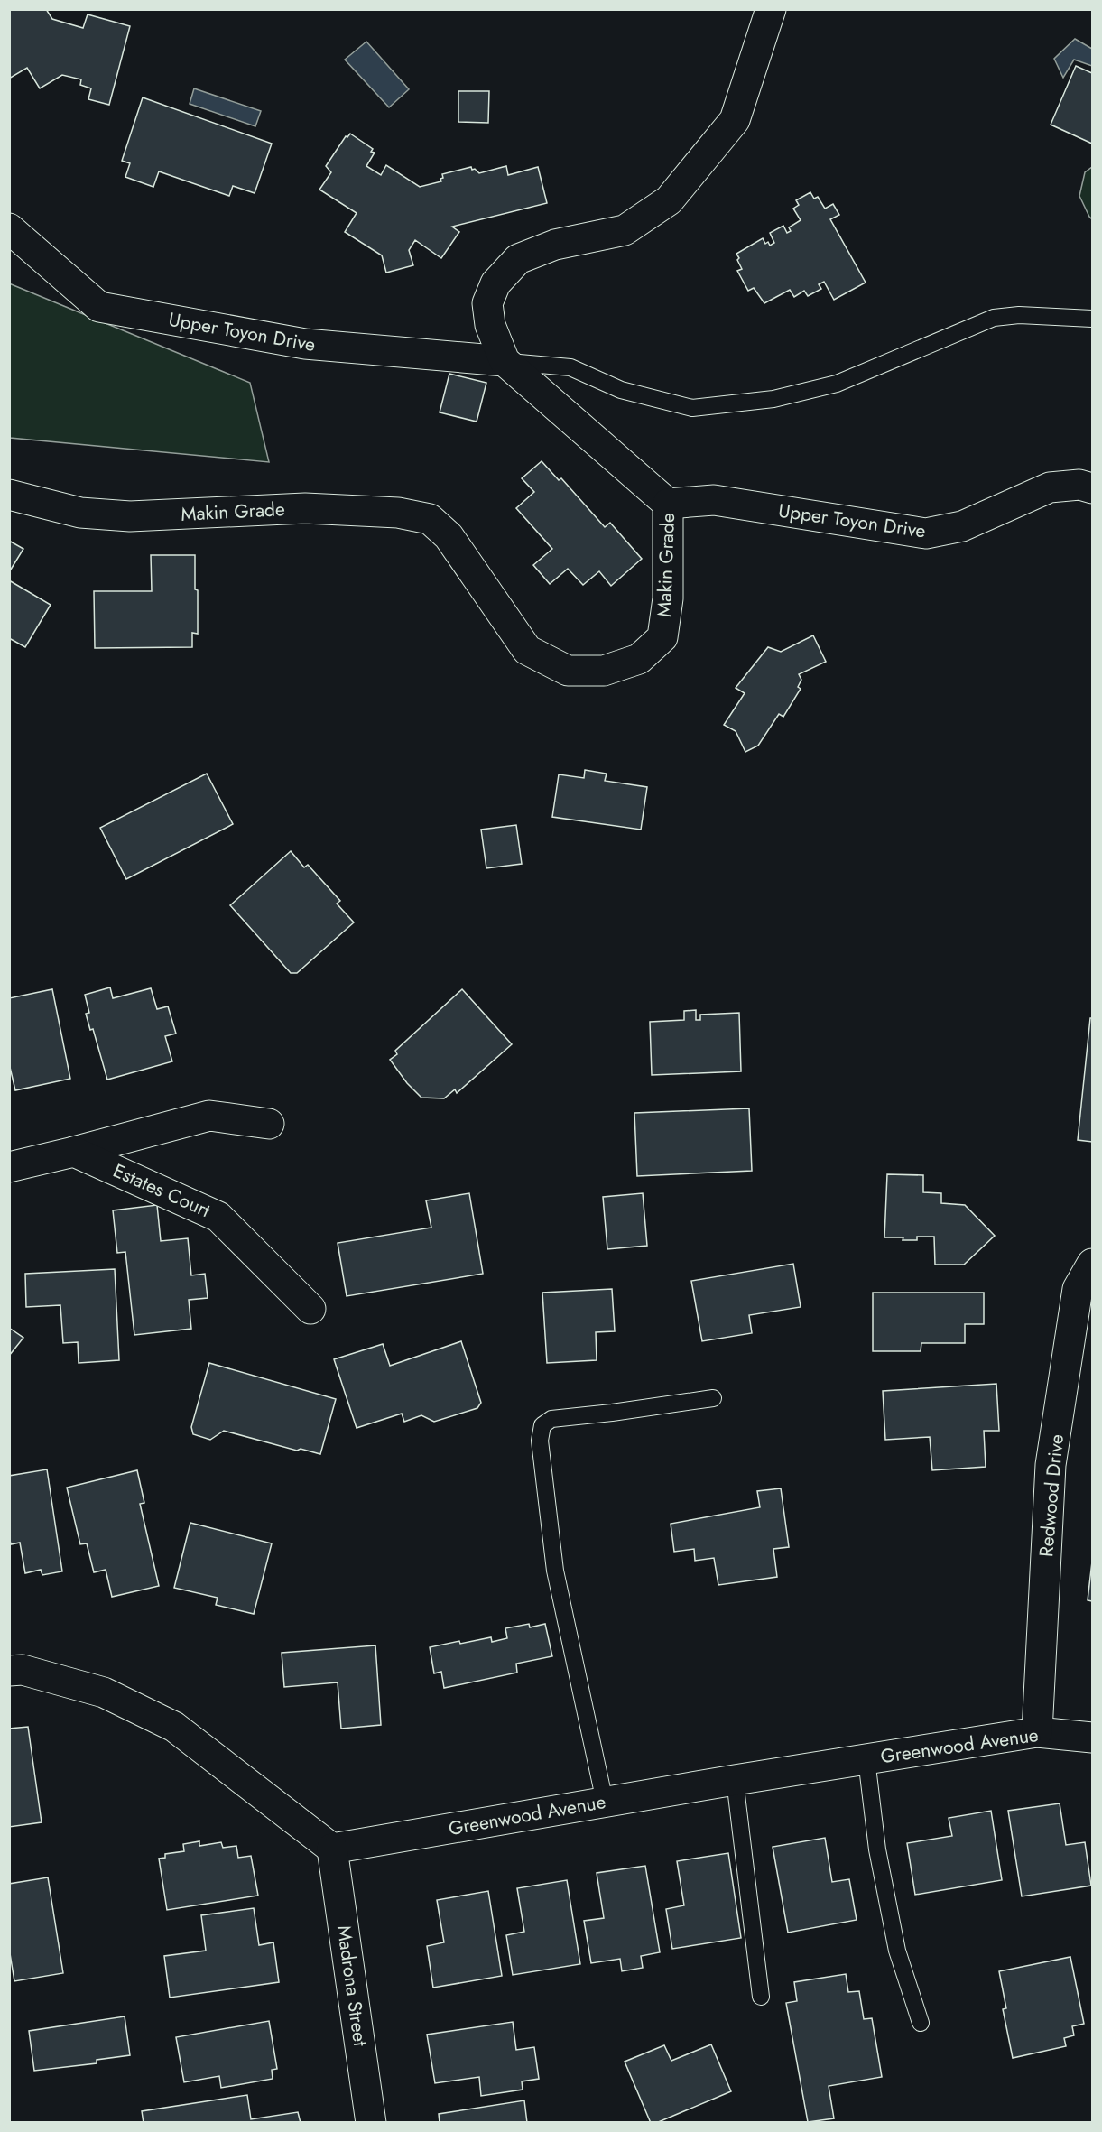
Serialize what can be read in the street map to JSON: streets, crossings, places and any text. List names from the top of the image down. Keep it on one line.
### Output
{"streets":{"street":["Upper Toyon Drive","Makin Grade","Estates Court","Redwood Drive","Greenwood Avenue","Madrona Street"]},"crossings":[["Upper Toyon Drive","Makin Grade"],["Redwood Drive","Greenwood Avenue"],["Greenwood Avenue","Madrona Street"]]}
